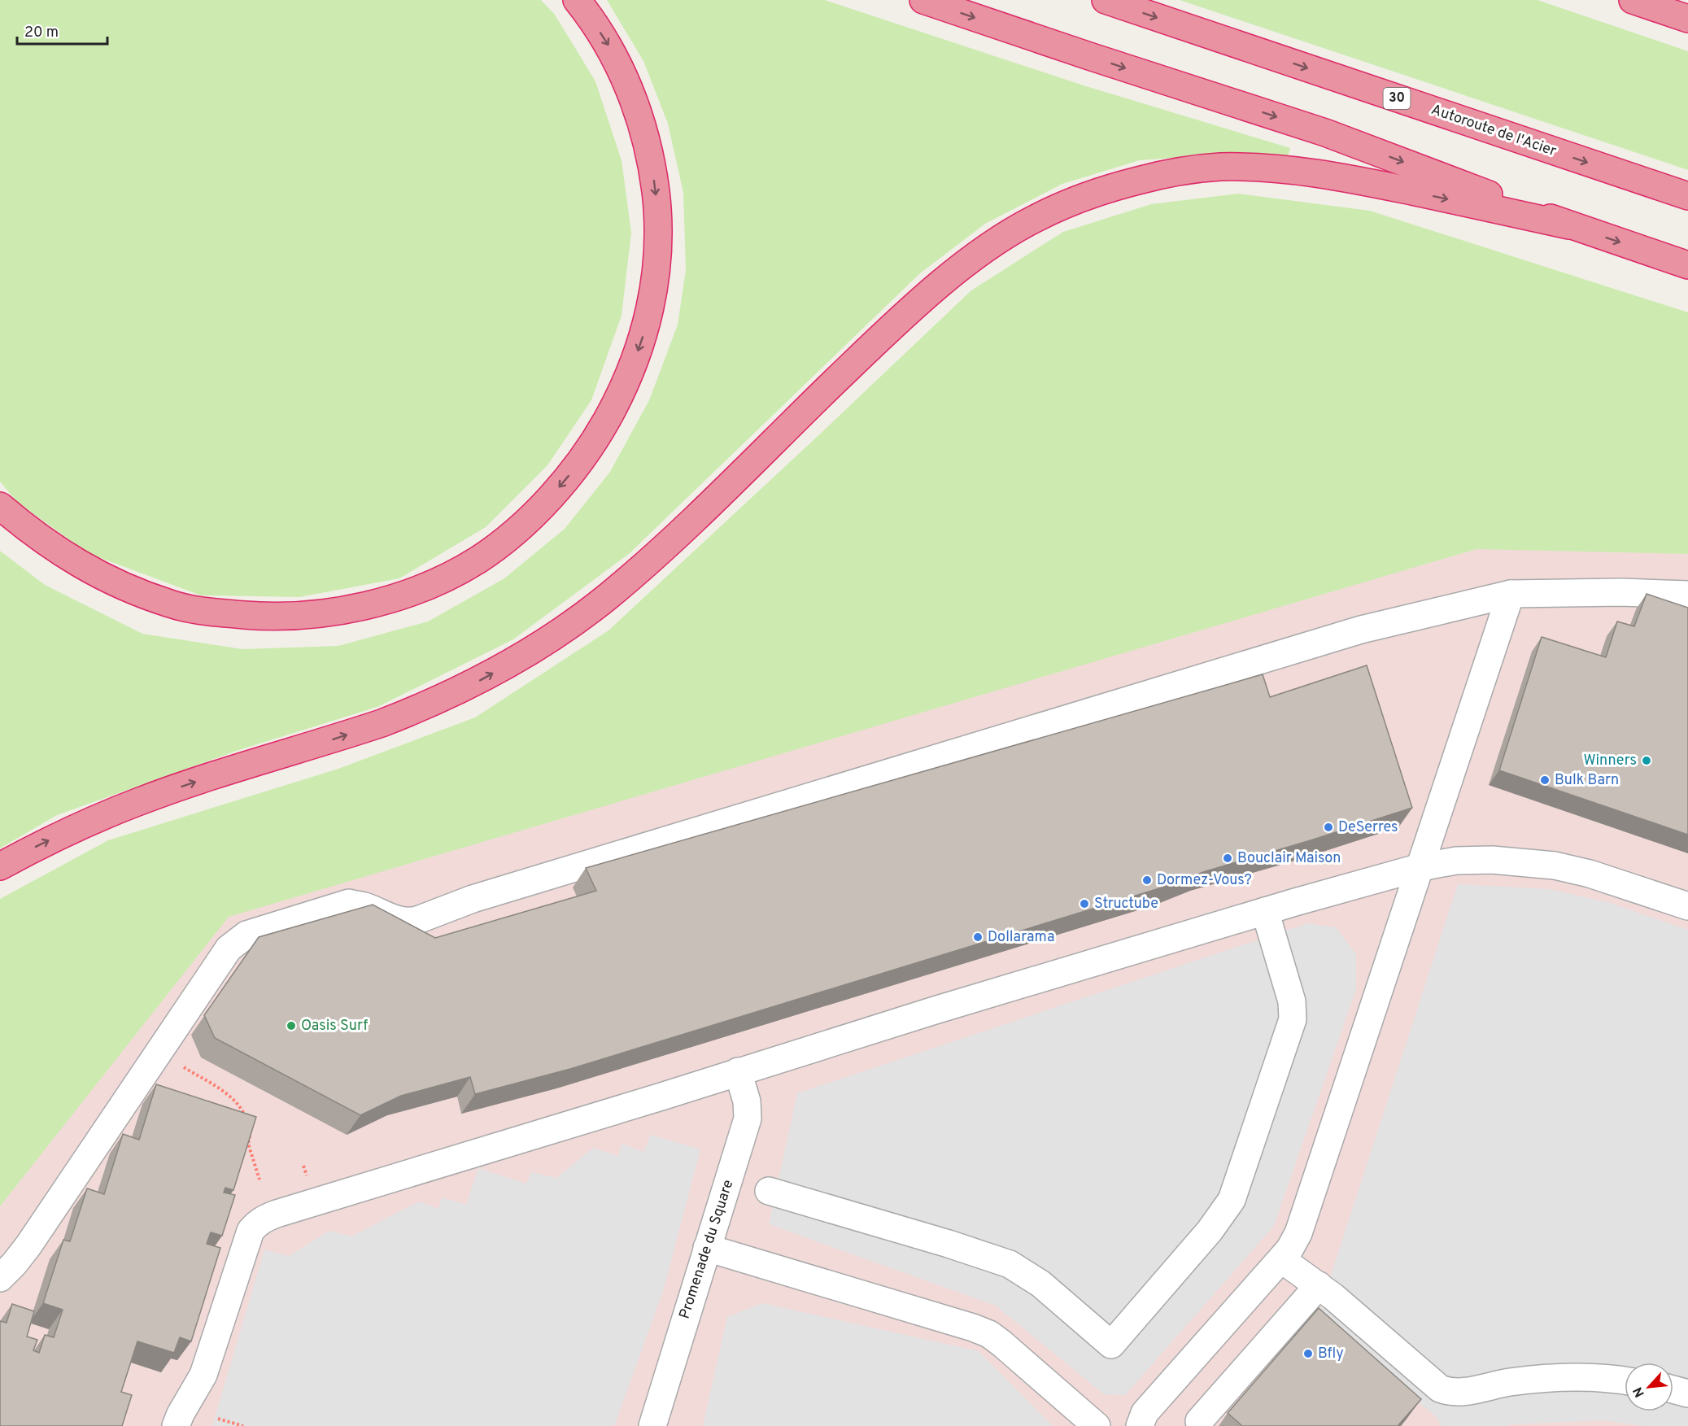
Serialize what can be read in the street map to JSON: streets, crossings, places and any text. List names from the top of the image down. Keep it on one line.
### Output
{"streets":{"highway":["30","Autoroute de l'Acier"],"street":["Promenade du Square"]},"places":["Winners","Bulk Barn","DeSerres","Bouclair Maison","Dormez-Vous?","Structube","Dollarama","Oasis Surf","Bfly"],"scale_bar":"20 m","north":"bottom left"}
